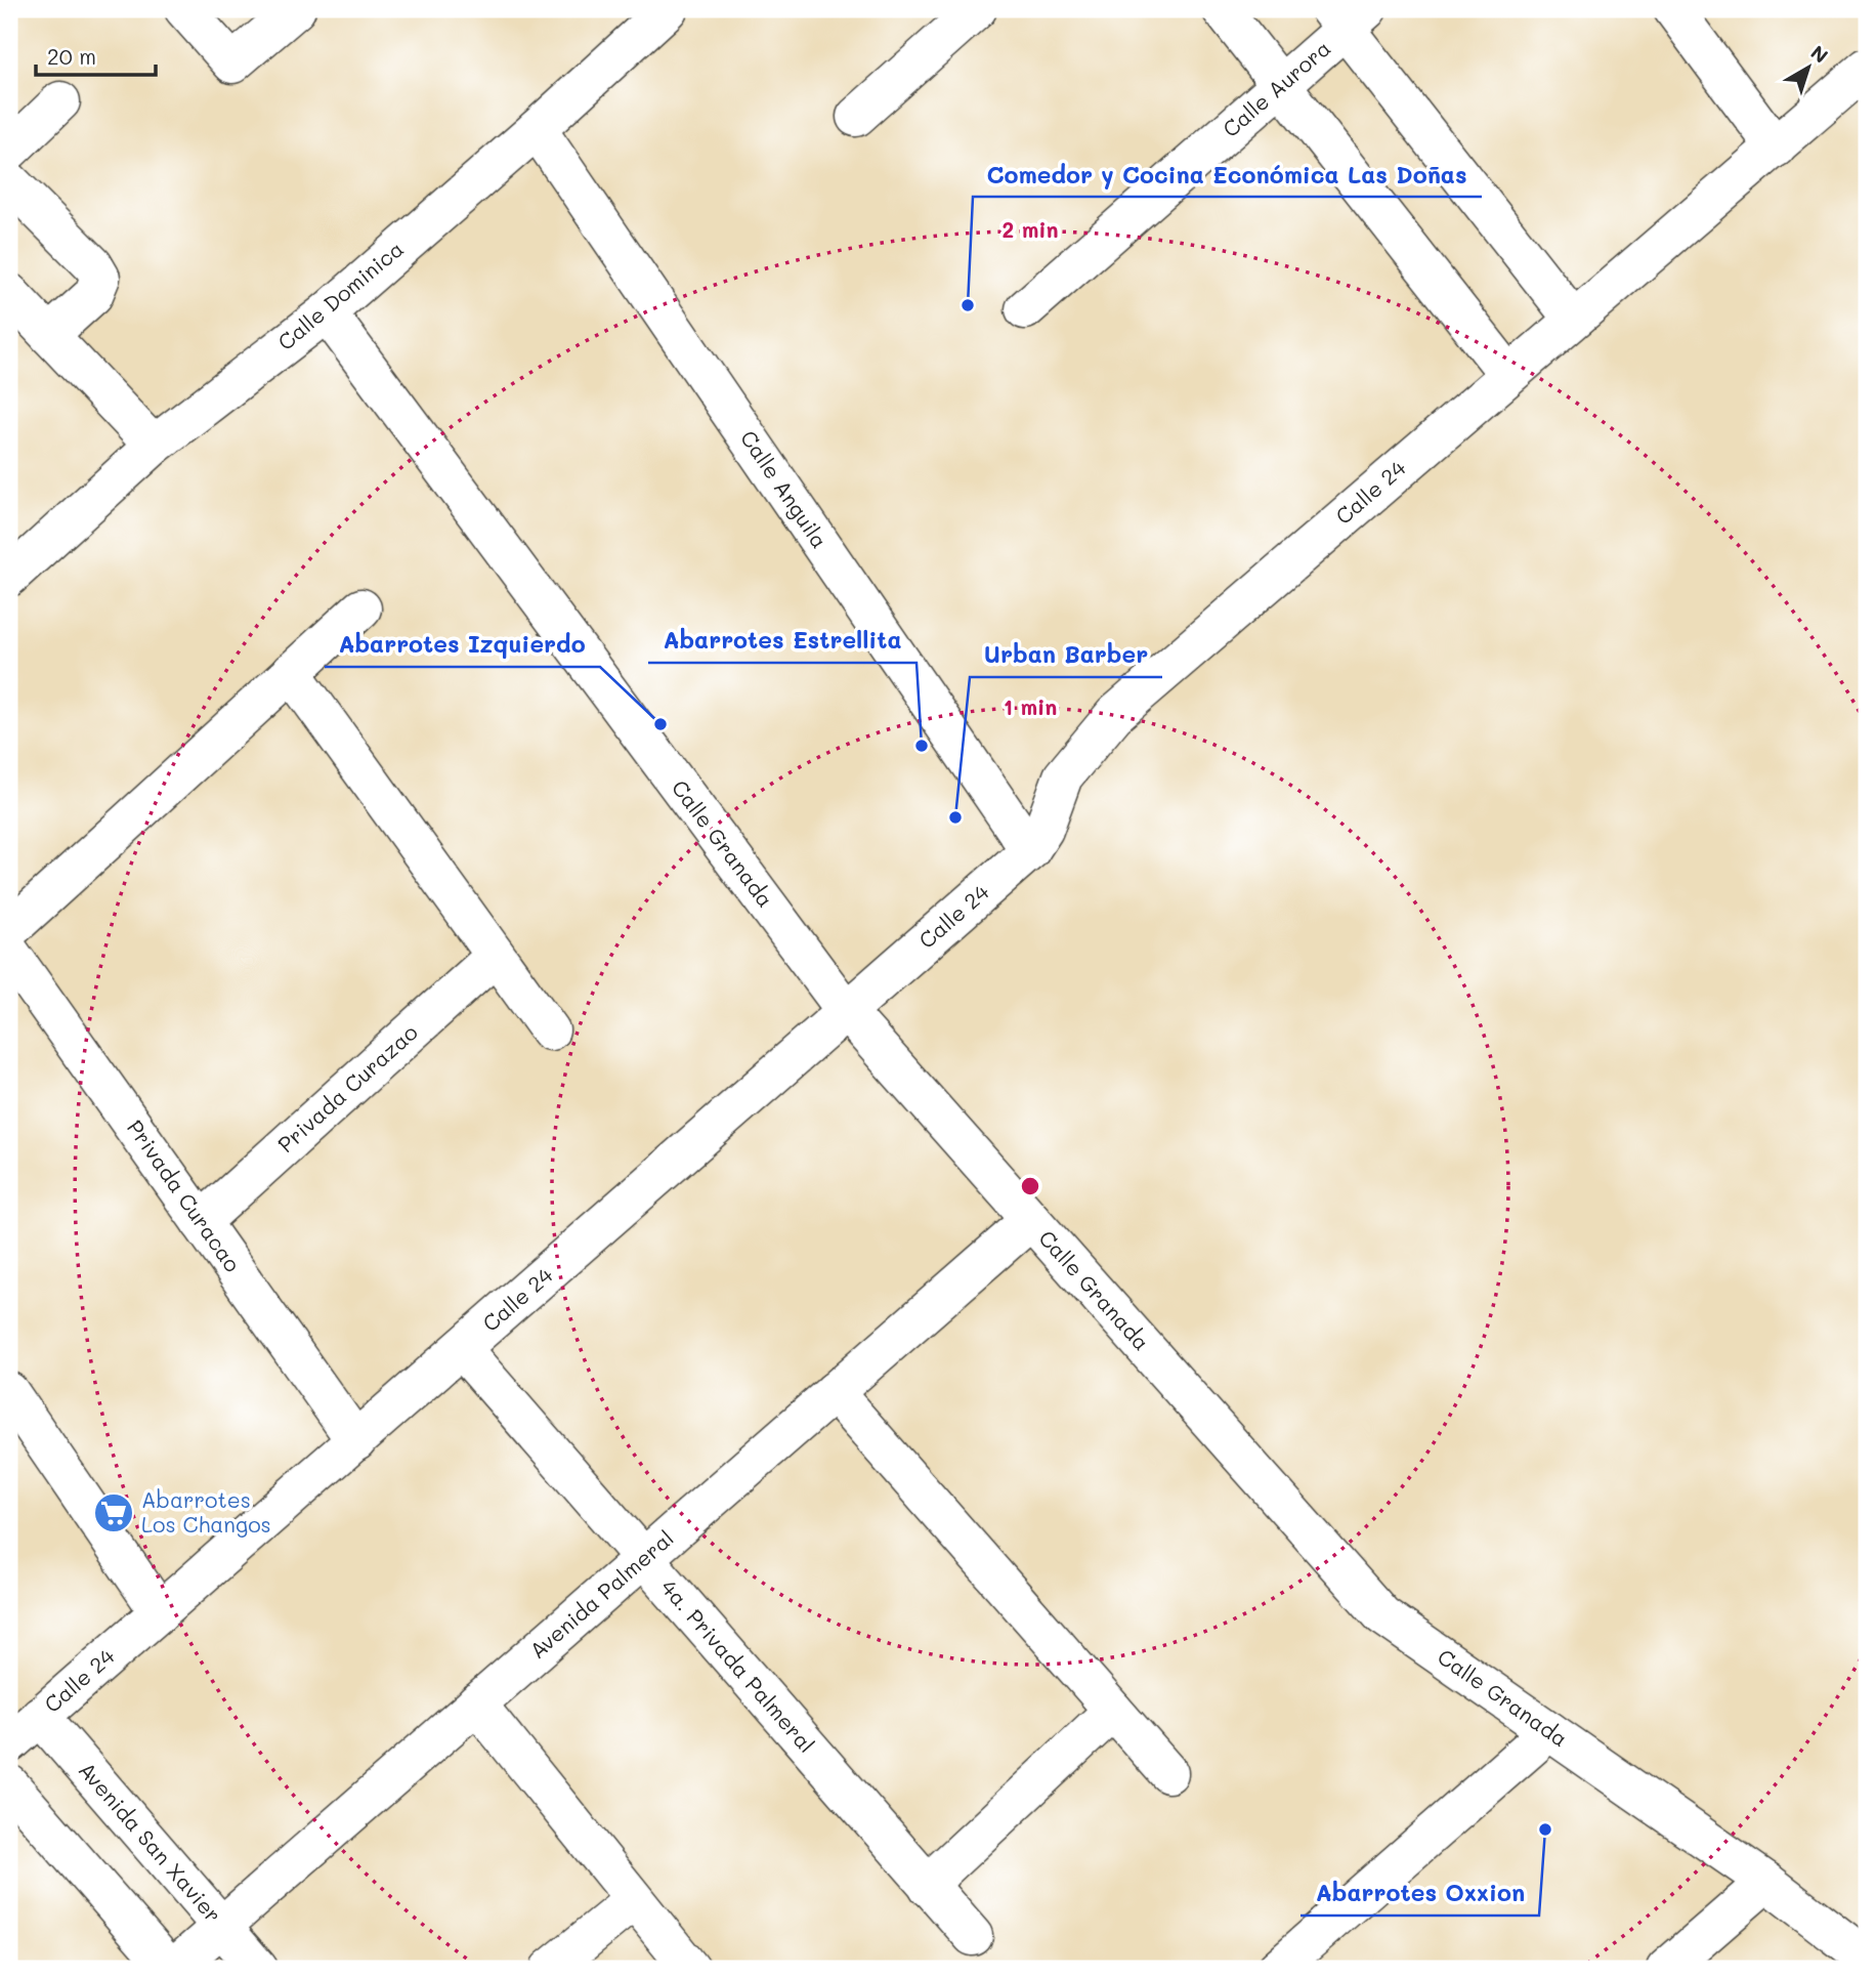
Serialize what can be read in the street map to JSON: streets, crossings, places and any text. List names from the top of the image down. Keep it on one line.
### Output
{"streets":{"street":["Calle Aurora","Calle Dominica","Calle Anguila","Calle 24","Calle Granada","Privada Curazao","Privada Curacao","Avenida Palmeral","4a. Privada Palmeral","Avenida San Xavier"]},"crossings":[["Calle Dominica","Calle Anguila"],["Calle Dominica","Calle Granada"],["Calle Anguila","Calle 24"],["Calle 24","Calle Granada"],["Calle 24","Privada Curacao"],["Calle 24","4a. Privada Palmeral"],["Calle 24","Avenida San Xavier"],["Calle Granada","Avenida Palmeral"],["Privada Curazao","Privada Curacao"],["Avenida Palmeral","4a. Privada Palmeral"],["Avenida Palmeral","Avenida San Xavier"]],"places":{"other":["Comedor y Cocina Económica Las Doñas","Abarrotes Izquierdo","Abarrotes Estrellita","Urban Barber","Abarrotes Oxxion"],"supermarket":["Abarrotes Los Changos"]},"scale_bar":"20 m","north":"top right","rings":["2 min","1 min"]}
